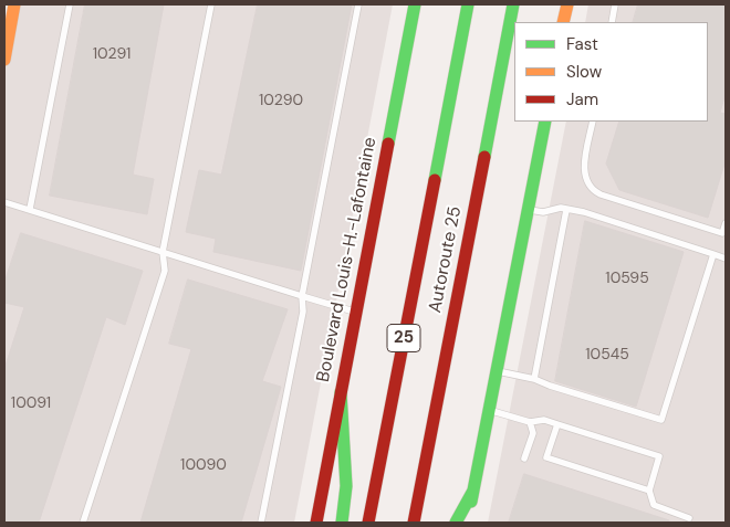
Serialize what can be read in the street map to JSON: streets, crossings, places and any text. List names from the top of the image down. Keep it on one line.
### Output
{"streets":{"main road":["Boulevard Louis-H.-Lafontaine","Autoroute 25","25"]},"house_numbers":["10291","10290","10595","10545","10091","10090"],"legend":["Fast","Slow","Jam"]}
